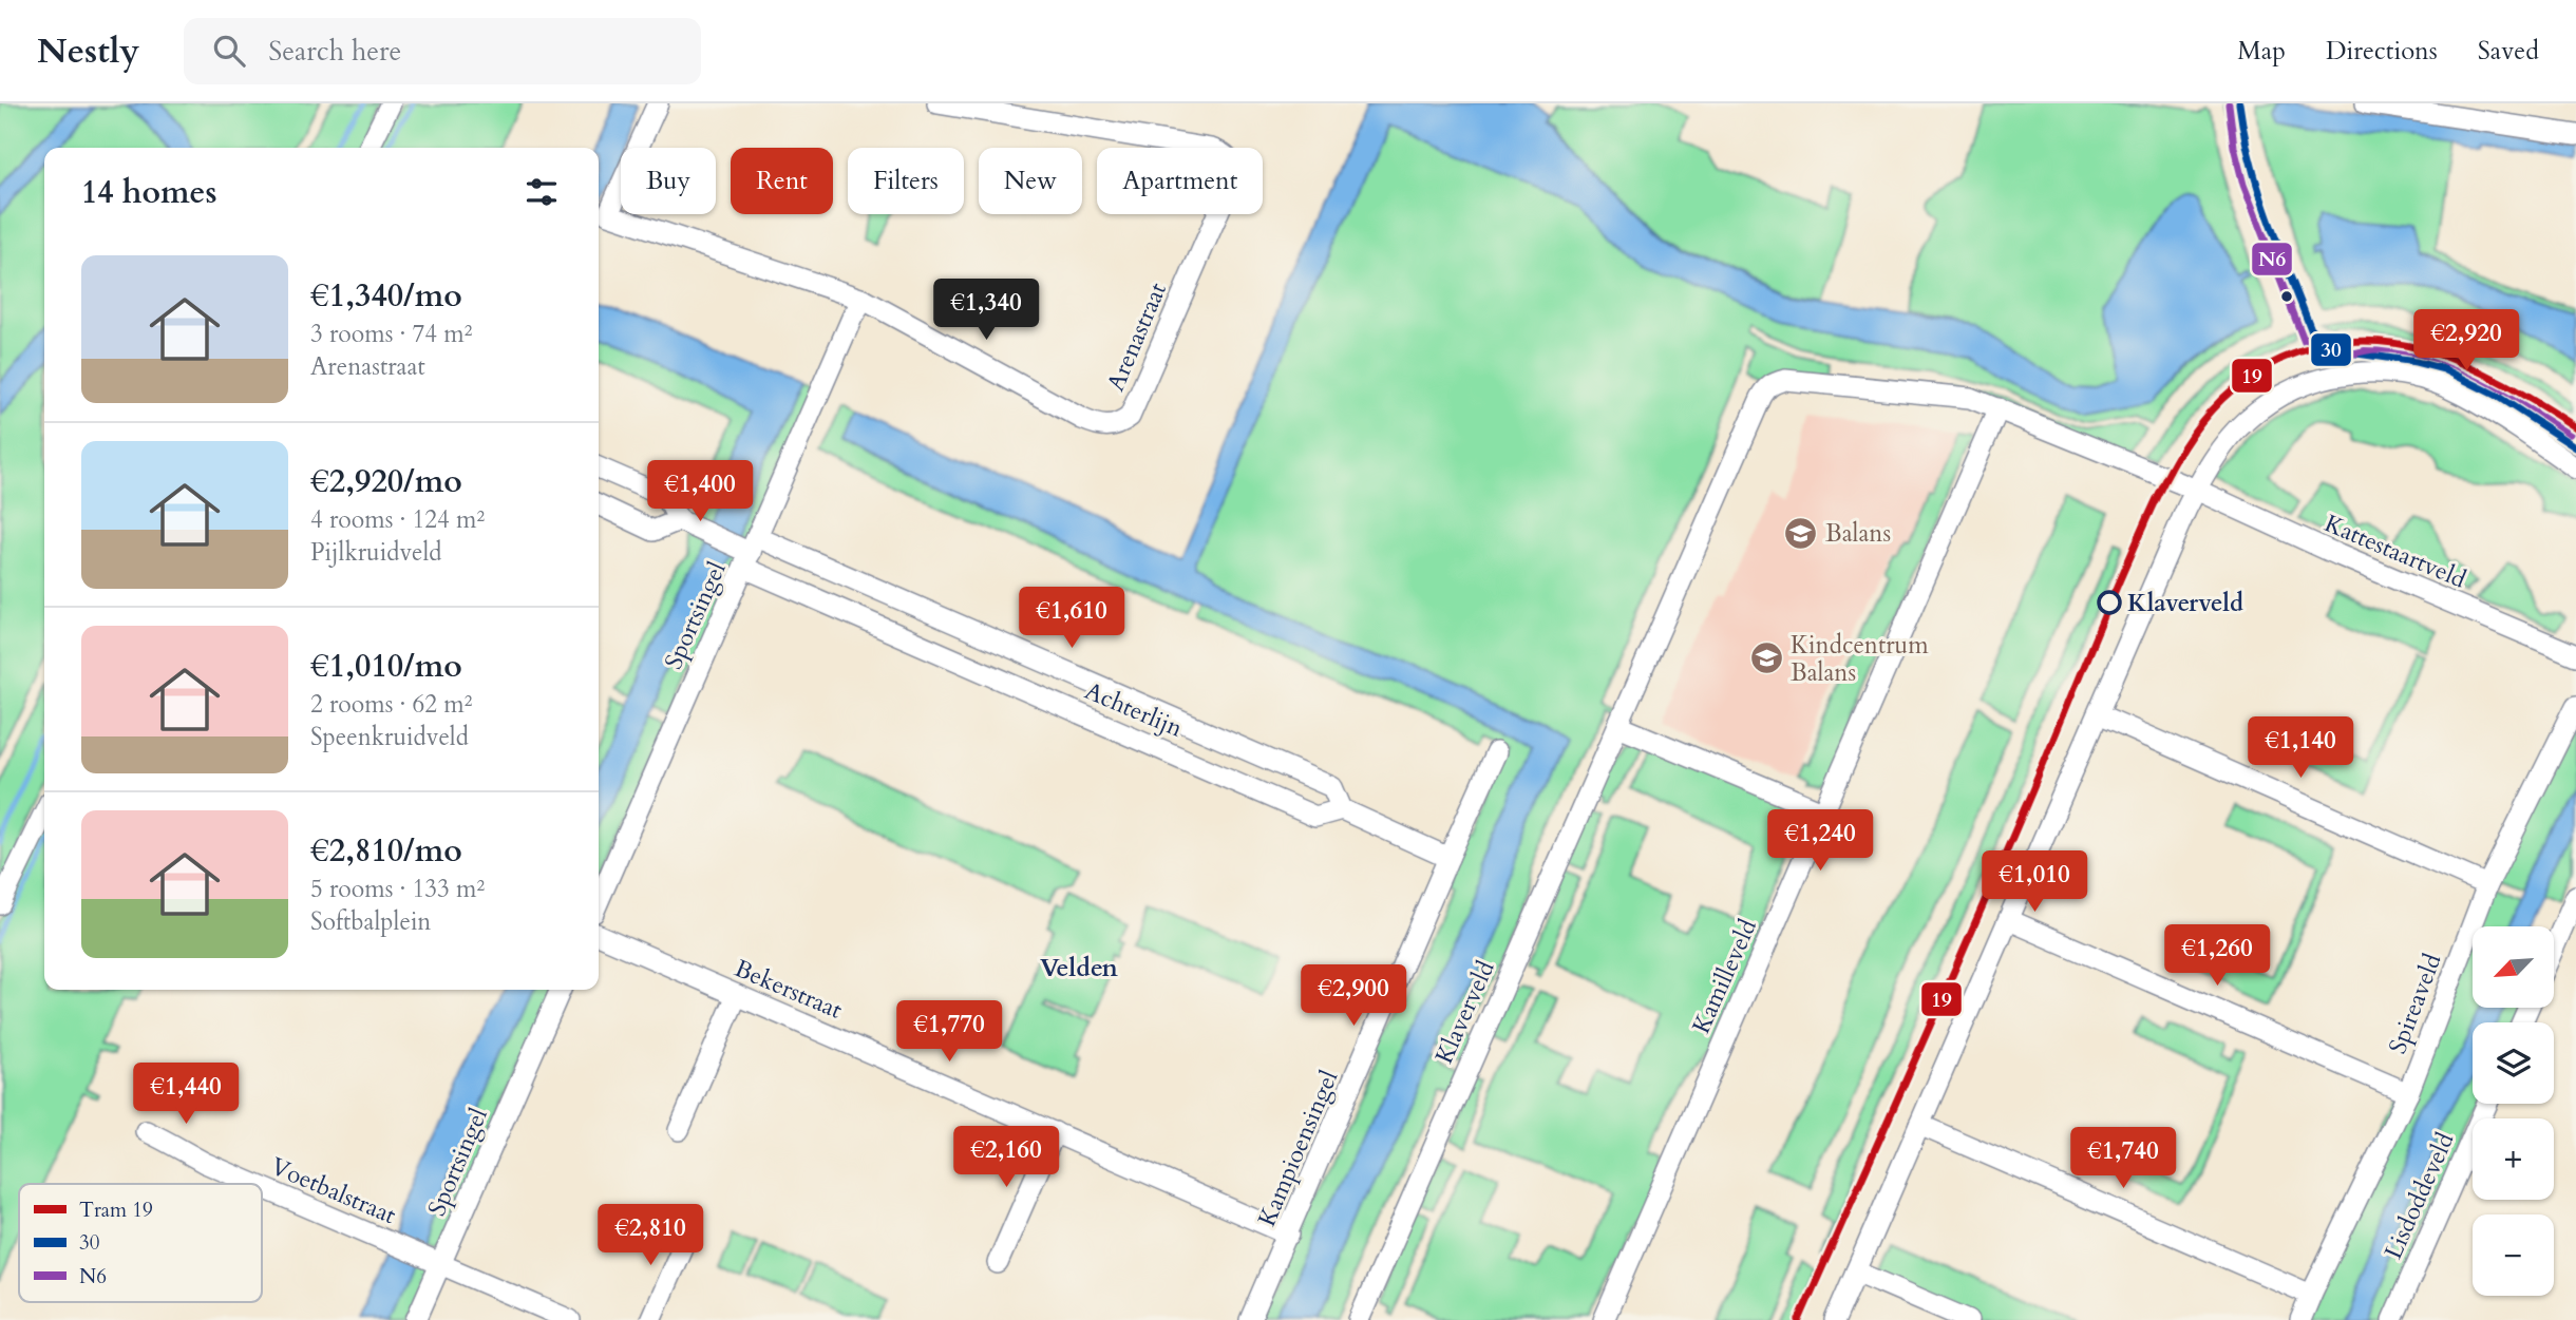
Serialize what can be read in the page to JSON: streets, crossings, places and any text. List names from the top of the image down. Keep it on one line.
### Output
{"streets":{"street":["Arenastraat","Kattestaartveld","Sportsingel","Achterlijn","Kamilleveld","Bekerstraat","Spireaveld","Klaverveld","Kampioensingel","Voetbalstraat","Lisdoddeveld"]},"crossings":[["Arenastraat","Sportsingel"],["Kattestaartveld","Klaverveld"],["Sportsingel","Achterlijn"],["Sportsingel","Voetbalstraat"],["Achterlijn","Kampioensingel"],["Kamilleveld","Klaverveld"],["Bekerstraat","Kampioensingel"]],"districts":["Velden"],"places":{"school or university":["Balans","Kindcentrum Balans"],"other":["Klaverveld"]},"lines":["transit line 30","transit line N6","tram line 19"],"legend":["Tram 19","30","N6"],"north":"bottom left","page":{"header":"Nestly","search":"Search here","nav":["Map","Directions","Saved"],"chip":["Buy","Rent","Filters","New","Apartment"],"heading":"14 homes","list":[{"name":"€1,340/mo","note":"3 rooms · 74 m² · Arenastraat"},{"name":"€2,920/mo","note":"4 rooms · 124 m² · Pijlkruidveld"},{"name":"€1,010/mo","note":"2 rooms · 62 m² · Speenkruidveld"},{"name":"€2,810/mo","note":"5 rooms · 133 m² · Softbalplein"}],"price":["€1,340","€2,920","€1,400","€1,610","€1,140","€1,240","€1,010","€1,260","€2,900","€1,770","€1,440","€2,160","€1,740","€2,810"],"map_buttons":["+","−"]}}
